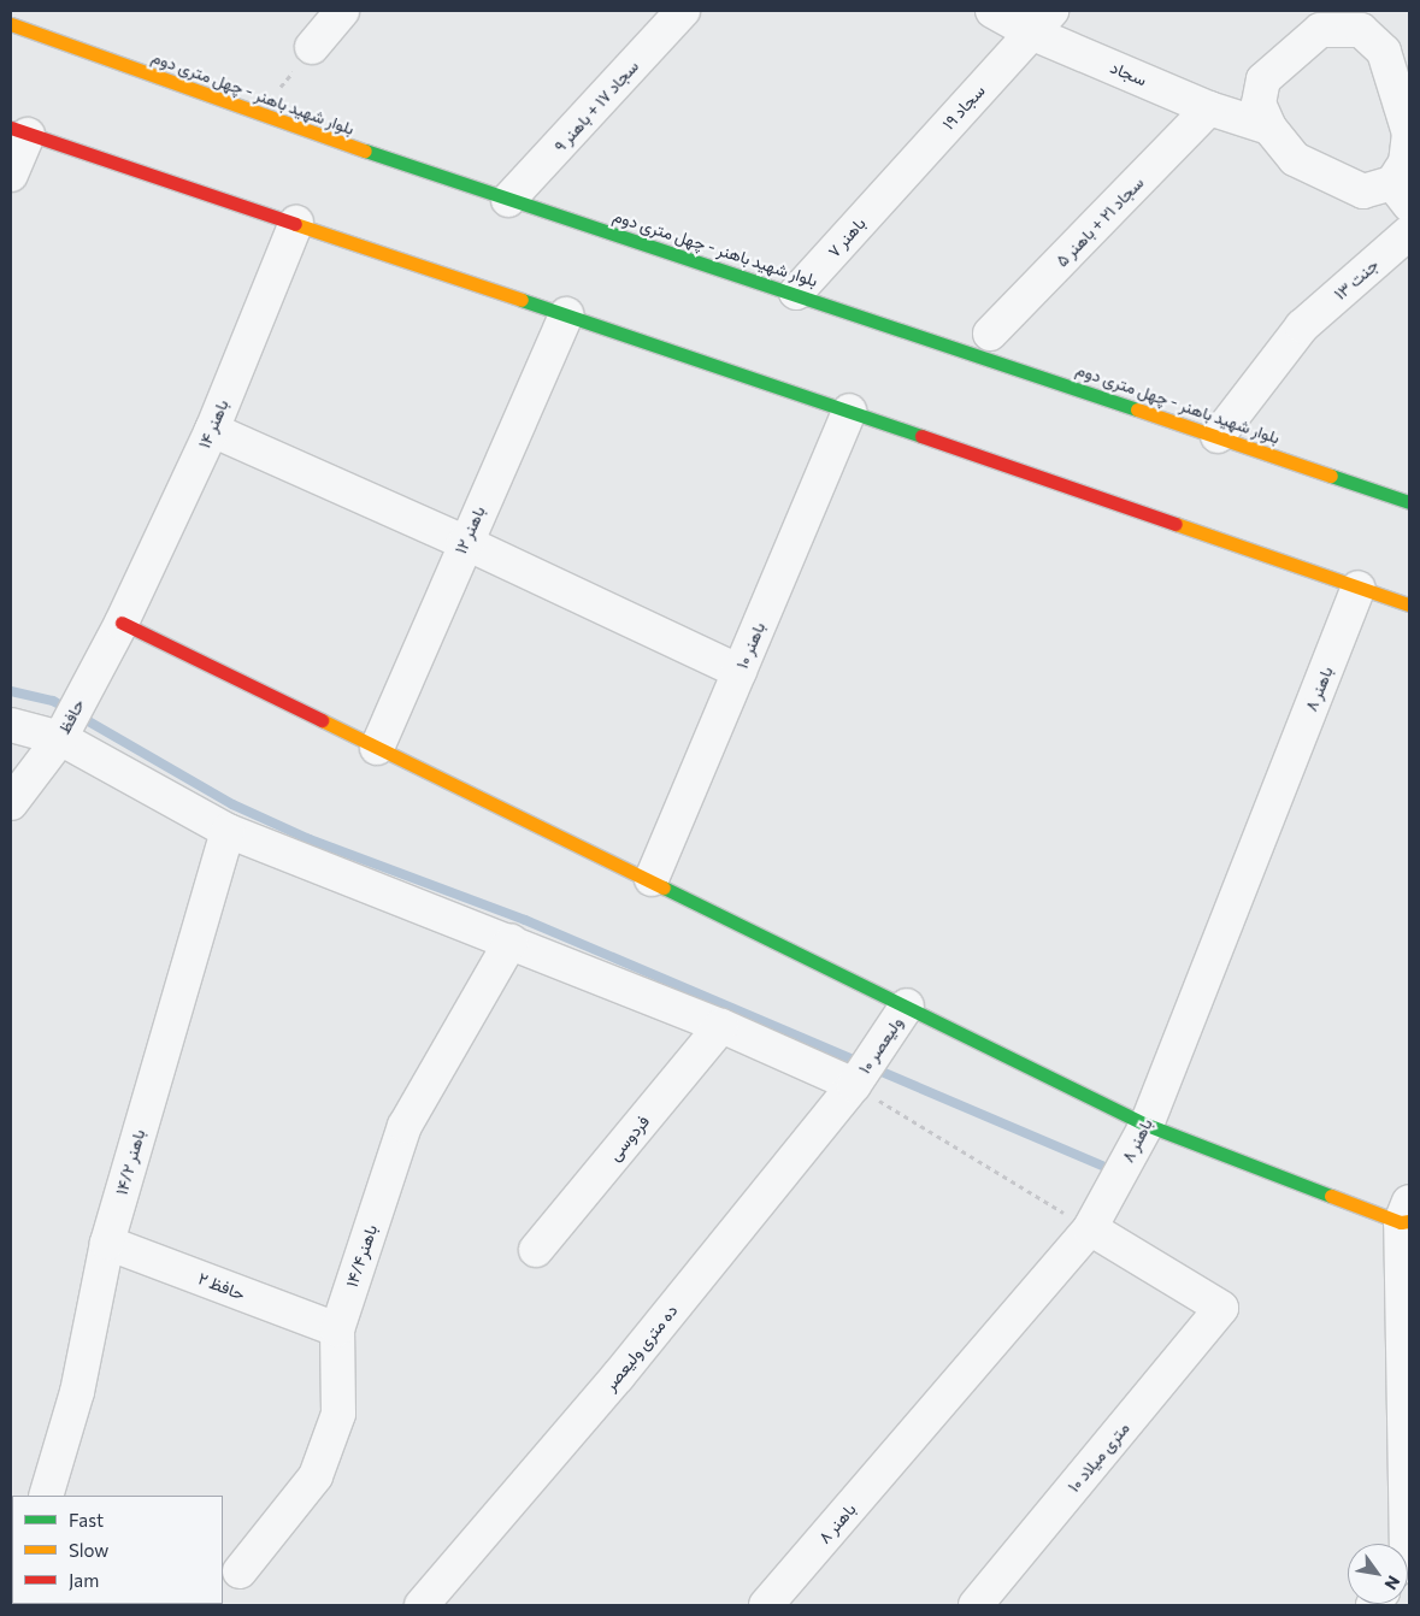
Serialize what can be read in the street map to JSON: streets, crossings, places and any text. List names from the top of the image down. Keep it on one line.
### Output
{"streets":{"street":["سجاد","بلوار شهید باهنر - چهل متری دوم","سجاد ۱۷ + باهنر ۹","سجاد ۱۹","سجاد ۲۱ + باهنر ۵","باهنر ۷","جنت ۱۳","باهنر ۱۴","باهنر ۱۲","باهنر ۱۰","باهنر ۸","حافظ","ولیعصر ۱۰","فردوسی","باهنر ۱۴/۲","باهنر۱۴/۴","حافظ ۲","ده متری ولیعصر","۱۰ متری میلاد"]},"crossings":[["سجاد","سجاد ۱۹"],["سجاد","سجاد ۲۱ + باهنر ۵"],["بلوار شهید باهنر - چهل متری دوم","سجاد ۱۷ + باهنر ۹"],["بلوار شهید باهنر - چهل متری دوم","باهنر ۷"],["بلوار شهید باهنر - چهل متری دوم","جنت ۱۳"],["سجاد ۱۹","باهنر ۷"],["باهنر ۱۴","حافظ"],["باهنر ۸","۱۰ متری میلاد"],["ولیعصر ۱۰","ده متری ولیعصر"],["باهنر ۱۴/۲","حافظ ۲"],["باهنر۱۴/۴","حافظ ۲"]],"legend":["Fast","Slow","Jam"],"north":"bottom right"}
